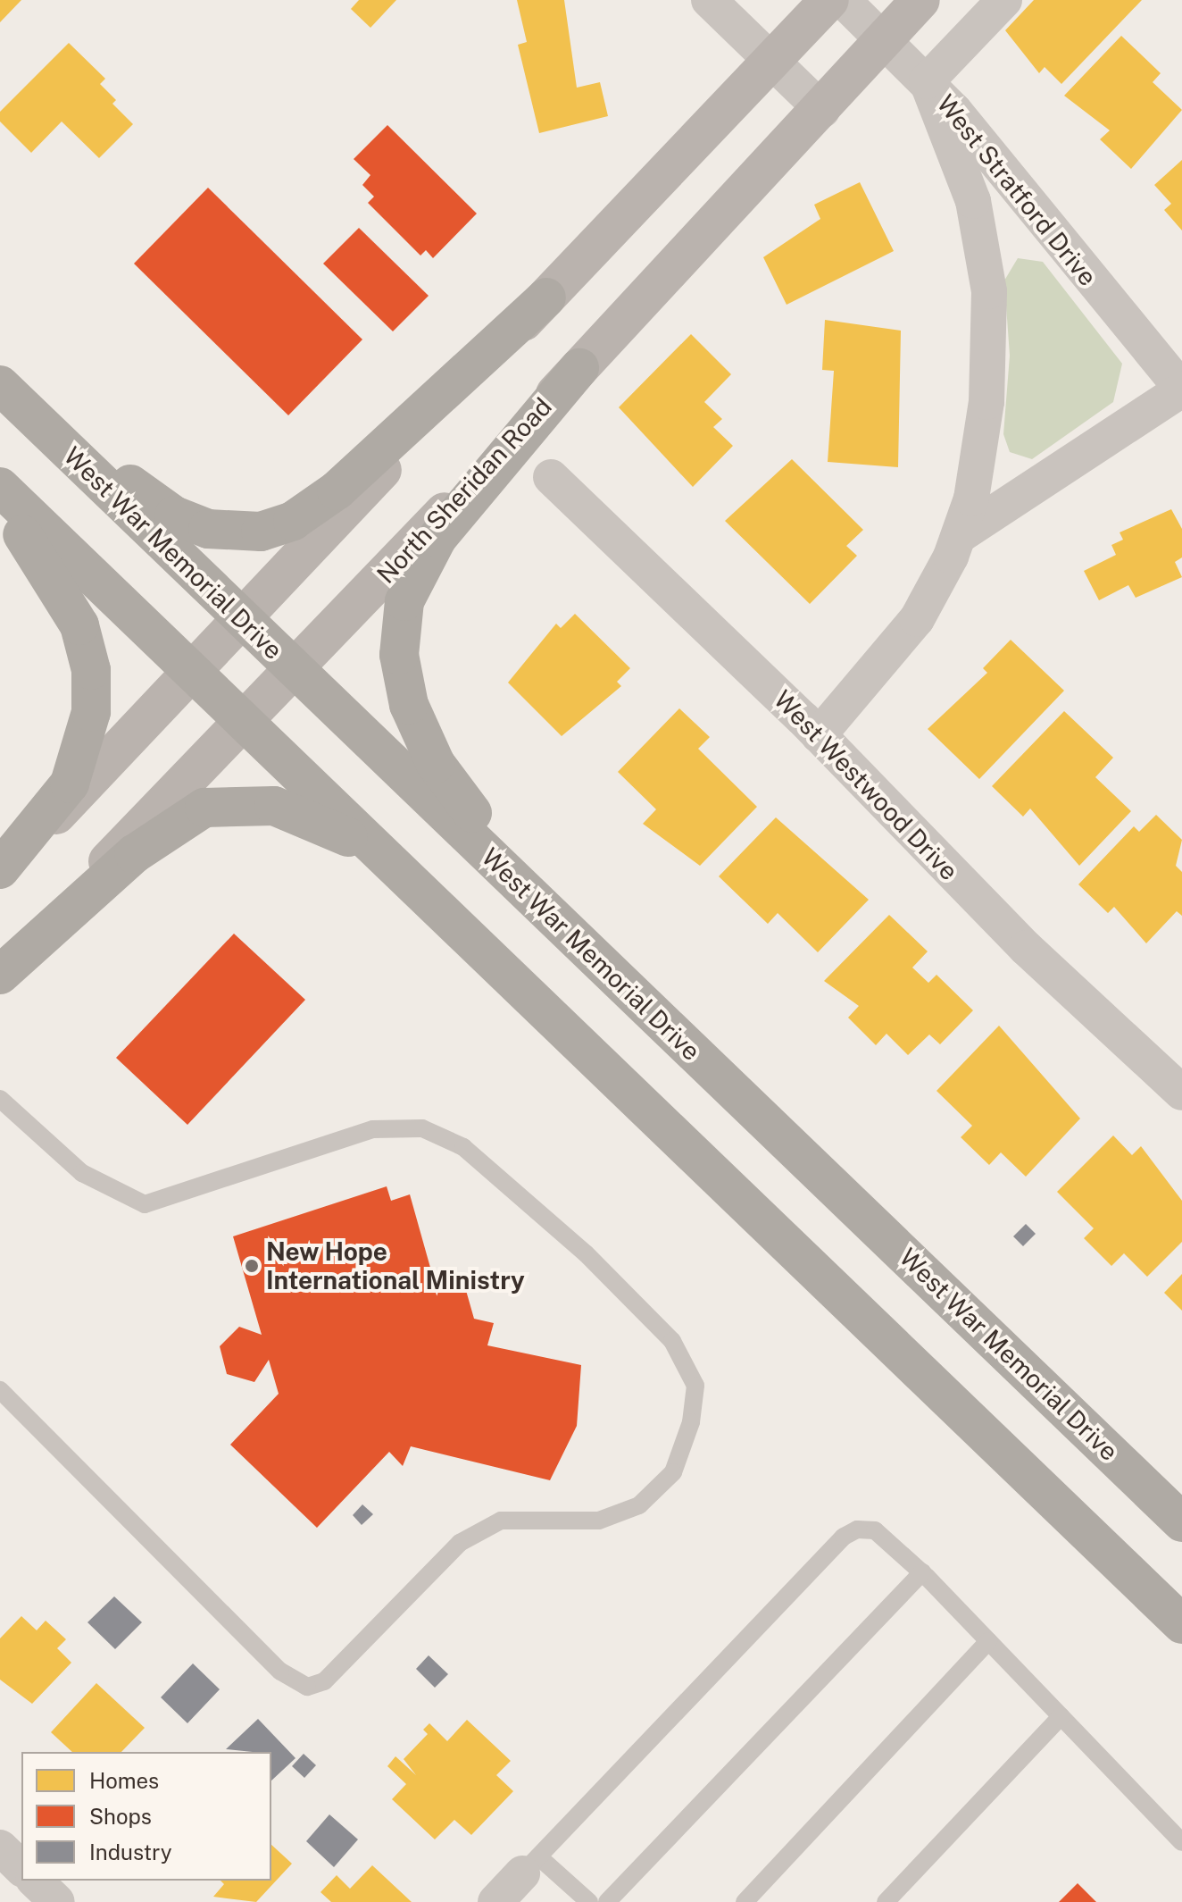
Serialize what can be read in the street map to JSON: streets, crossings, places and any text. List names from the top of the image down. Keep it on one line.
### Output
{"streets":{"highway":["West War Memorial Drive"],"main road":["North Sheridan Road"],"street":["West Stratford Drive","West Westwood Drive"]},"crossings":[["West Stratford Drive","North Sheridan Road"],["North Sheridan Road","West War Memorial Drive"]],"places":["New Hope International Ministry"],"legend":["Homes","Shops","Industry"]}
